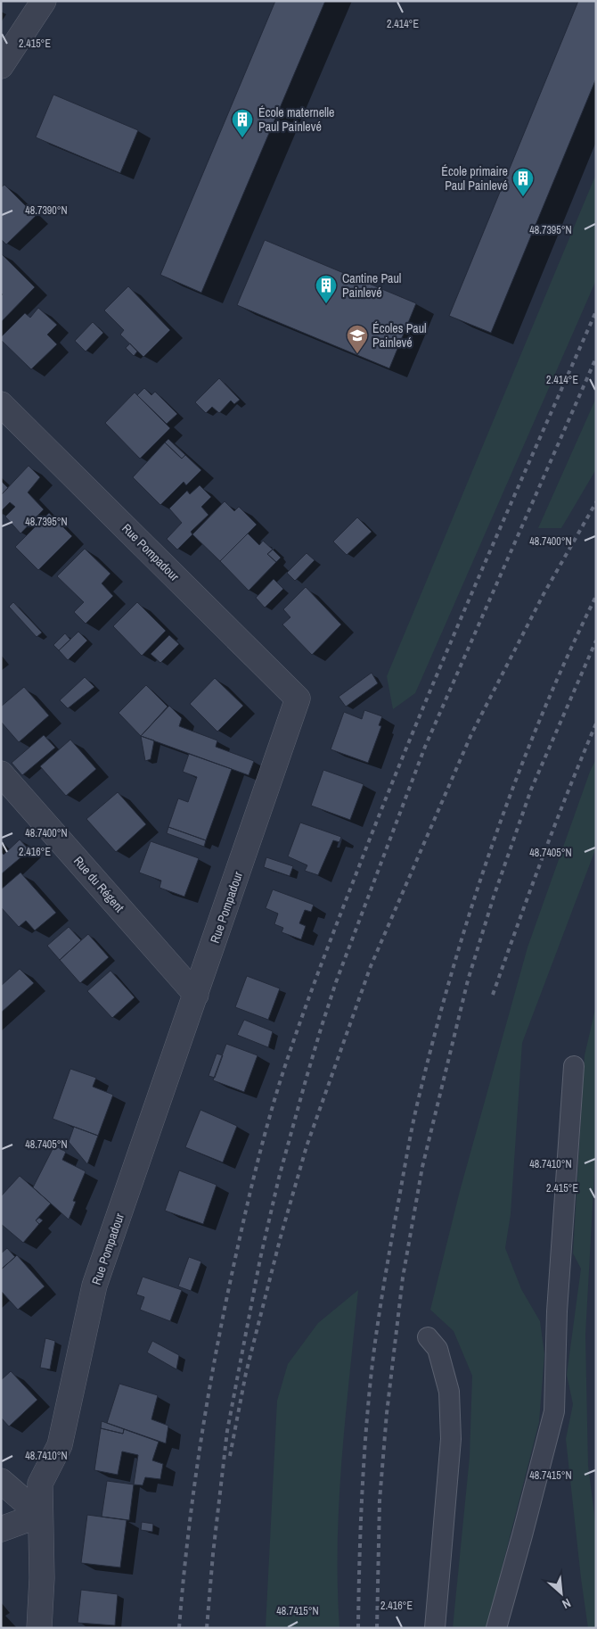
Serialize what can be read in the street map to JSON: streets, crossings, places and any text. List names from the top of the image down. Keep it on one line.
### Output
{"streets":{"street":["Rue Pompadour","Rue du Régent"]},"crossings":[["Rue Pompadour","Rue du Régent"]],"places":{"building":["École maternelle Paul Painlevé","École primaire Paul Painlevé","Cantine Paul Painlevé"],"school or university":["Écoles Paul Painlevé"]},"north":"bottom right","coordinates":["2.414°E","2.415°E","48.7390°N","48.7395°N","48.7400°N","2.416°E","48.7405°N","48.7410°N","48.7415°N"]}
